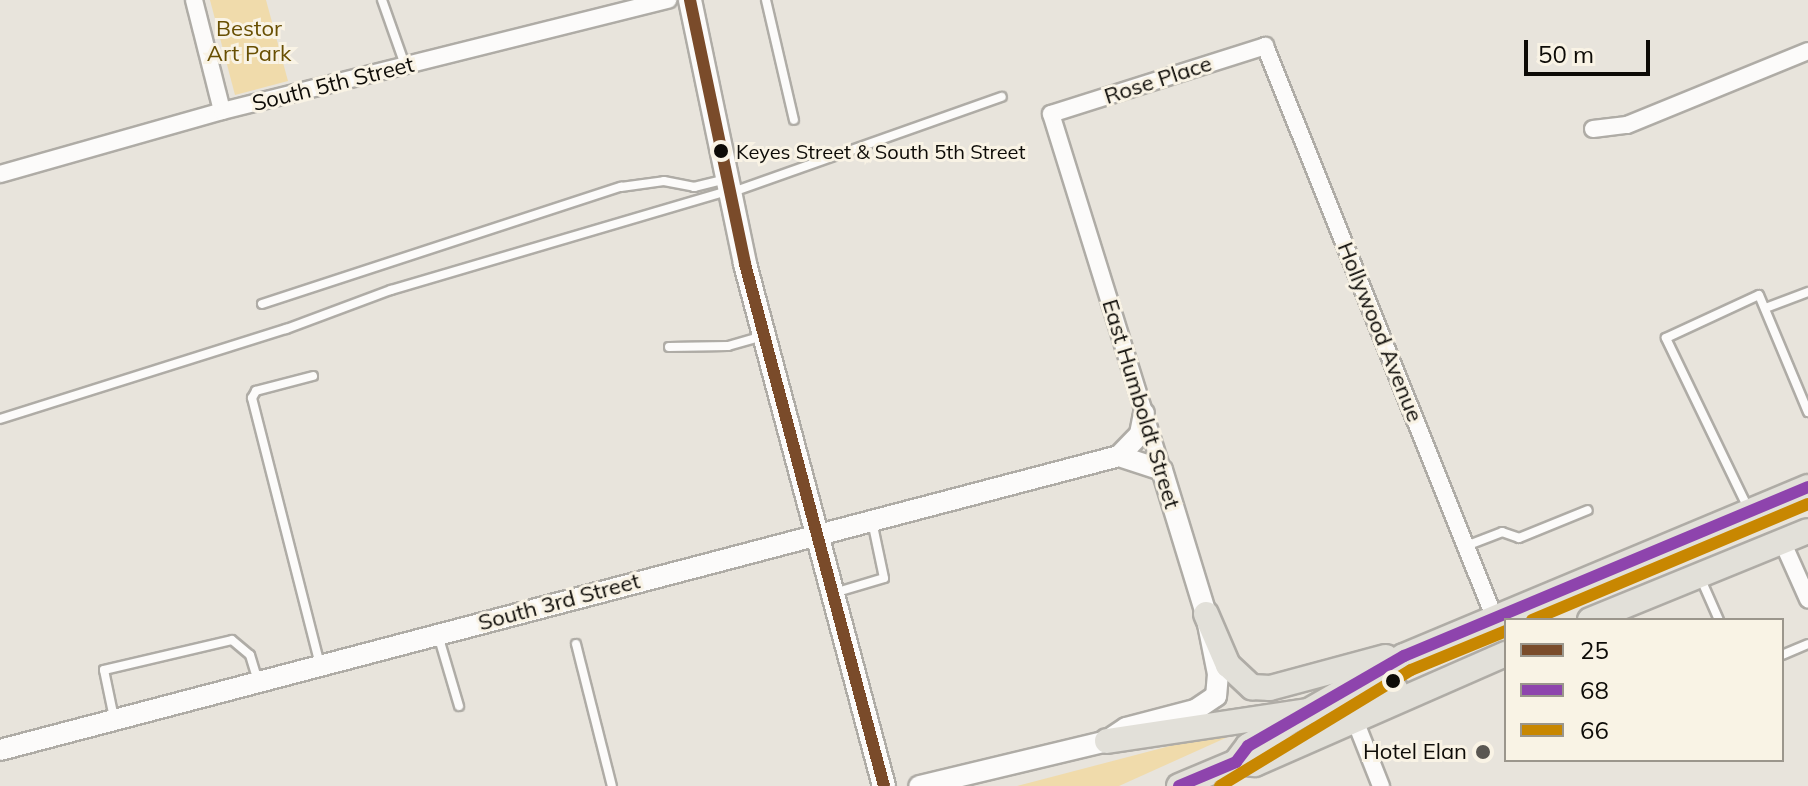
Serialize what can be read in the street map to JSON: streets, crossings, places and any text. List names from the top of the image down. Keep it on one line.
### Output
{"streets":{"street":["Rose Place","South 5th Street","Hollywood Avenue","East Humboldt Street","South 3rd Street"]},"crossings":[["Rose Place","Hollywood Avenue"],["Rose Place","East Humboldt Street"]],"parks":["Bestor Art Park"],"places":["Keyes Street & South 5th Street","Hotel Elan"],"lines":["transit line 25","transit line 68","transit line 66"],"legend":["25","68","66"],"scale_bar":"50 m"}
